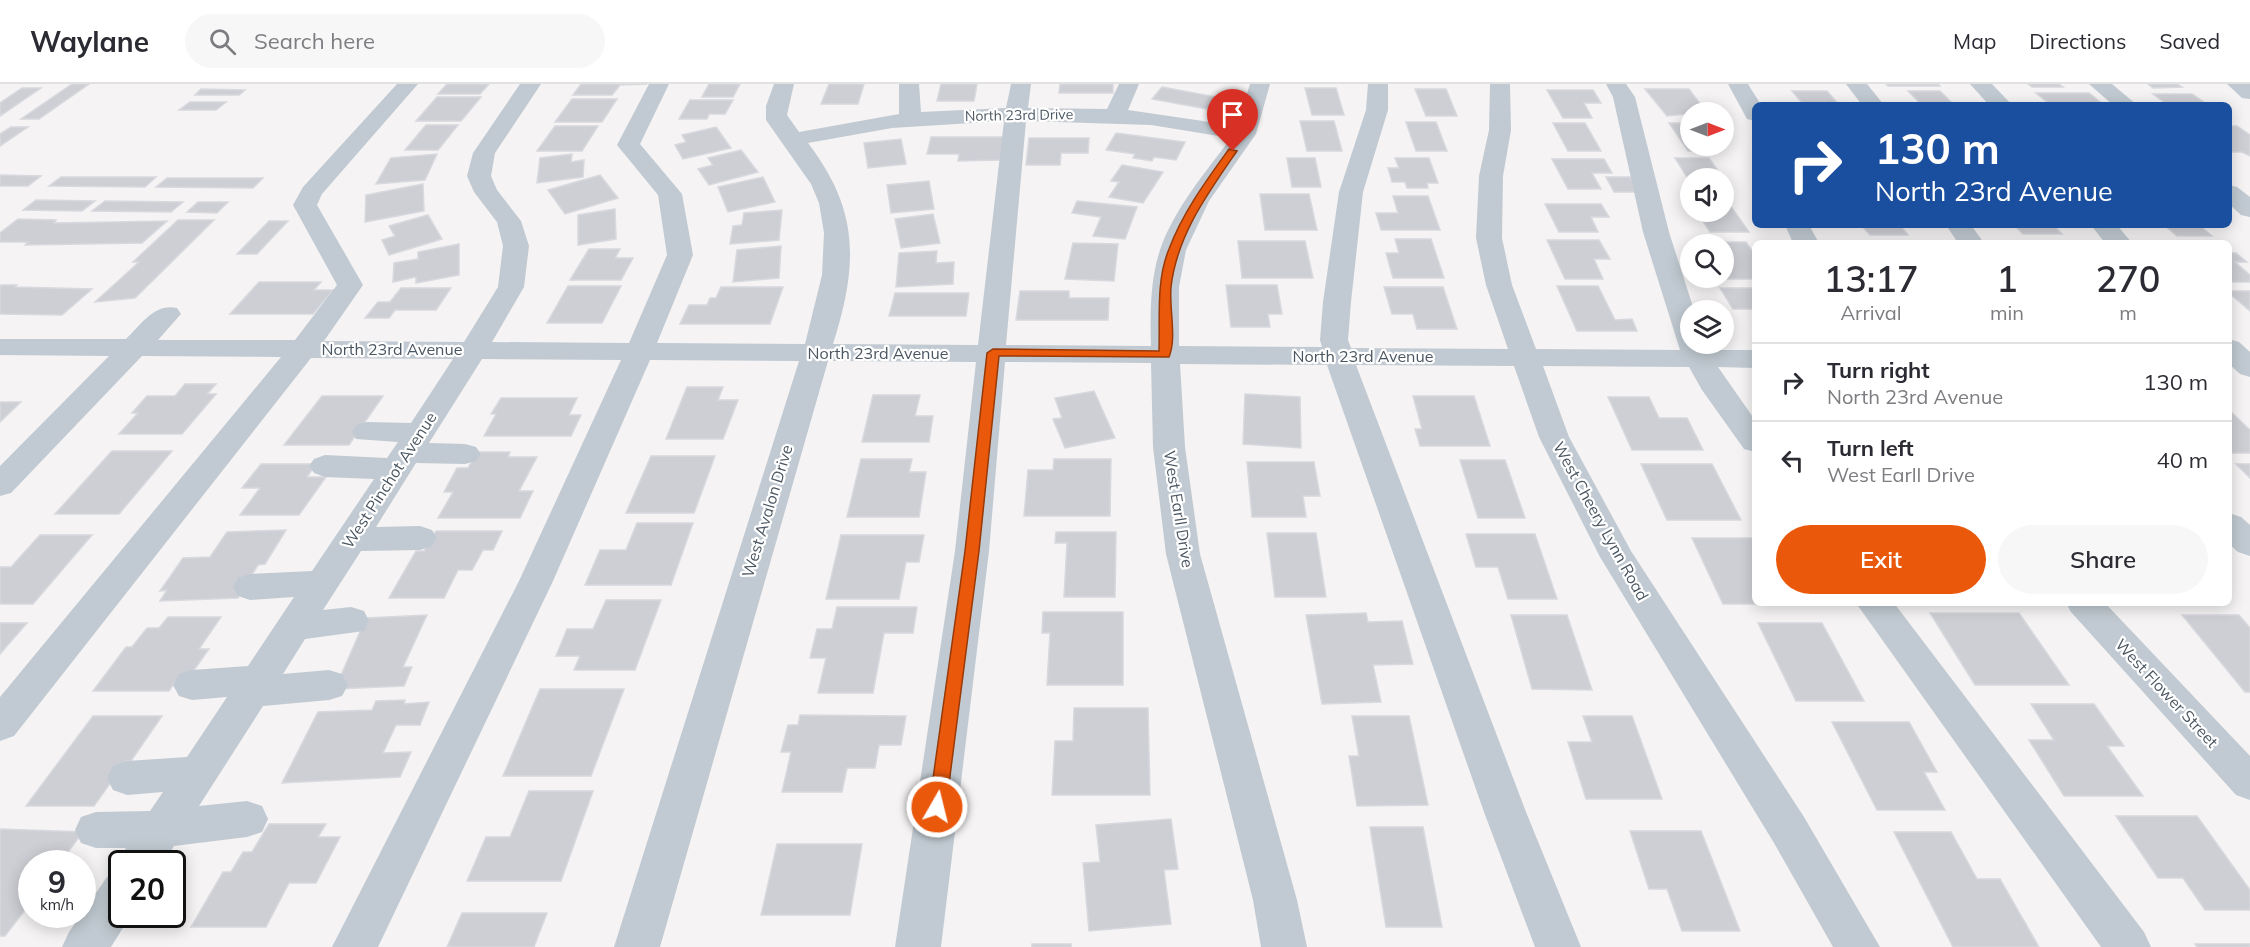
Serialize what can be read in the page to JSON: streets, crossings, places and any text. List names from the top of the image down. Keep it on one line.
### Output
{"streets":{"street":["North 23rd Drive","North 23rd Avenue","West Pinchot Avenue","West Earll Drive","West Avalon Drive","West Cheery Lynn Road","West Flower Street"]},"crossings":[["North 23rd Drive","West Earll Drive"],["North 23rd Drive","West Avalon Drive"],["North 23rd Avenue","West Pinchot Avenue"],["North 23rd Avenue","West Earll Drive"],["North 23rd Avenue","West Avalon Drive"],["North 23rd Avenue","West Cheery Lynn Road"]],"north":"right","page":{"header":"Waylane","search":"Search here","nav":["Map","Directions","Saved"],"turn":["130 m","North 23rd Avenue"],"eta":["13:17","Arrival","1","min","270","m"],"list":[{"name":"Turn right","note":"North 23rd Avenue","value":"130 m"},{"name":"Turn left","note":"West Earll Drive","value":"40 m"}],"buttons":["Exit","Share"],"speed":"9 km/h","limit":"20"}}
